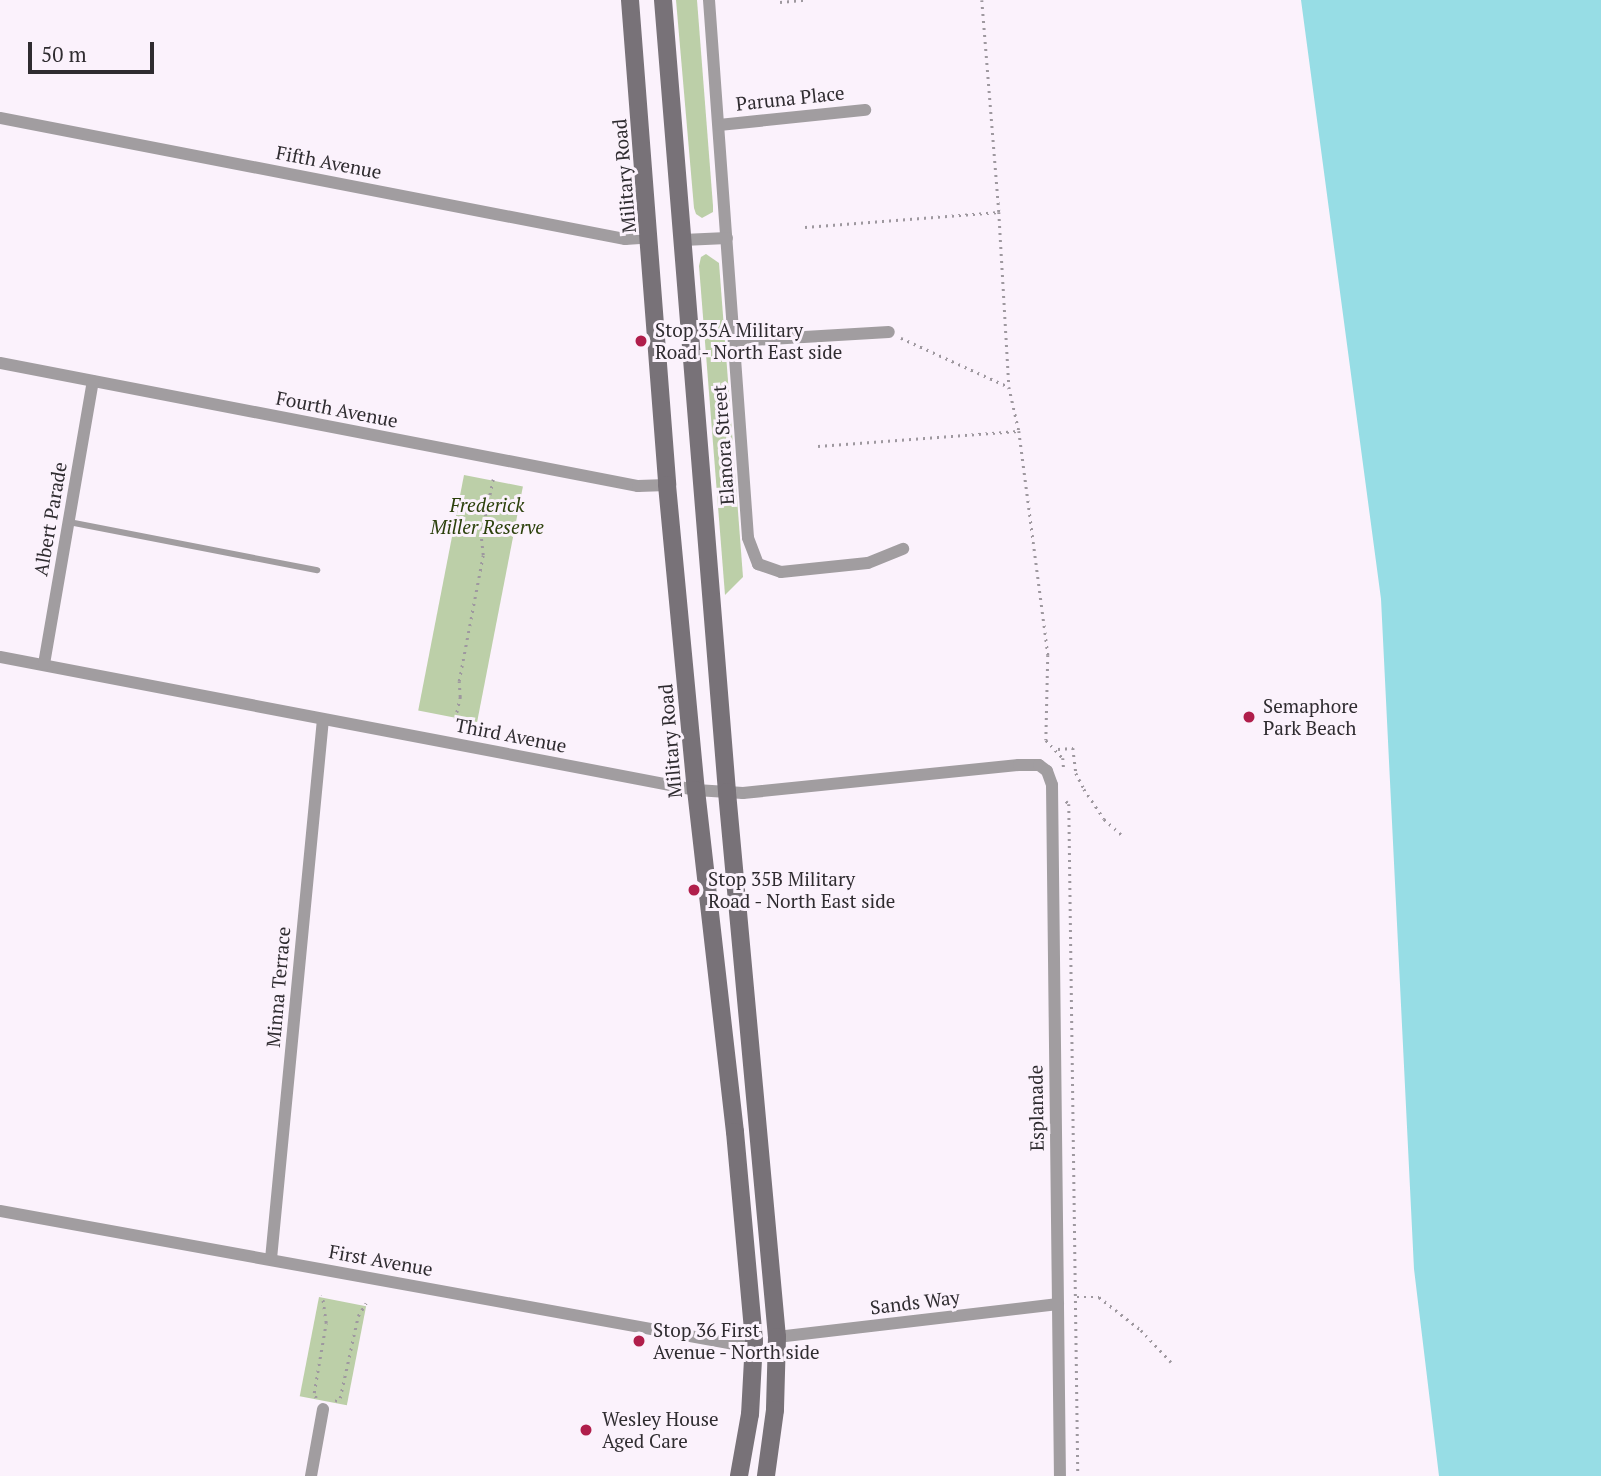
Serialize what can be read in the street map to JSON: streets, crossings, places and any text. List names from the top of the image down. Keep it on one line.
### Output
{"streets":{"main road":["Military Road"],"street":["Paruna Place","Fifth Avenue","Fourth Avenue","Elanora Street","Albert Parade","Third Avenue","Minna Terrace","Esplanade","First Avenue","Sands Way"]},"crossings":[["Paruna Place","Elanora Street"],["Fifth Avenue","Military Road"],["Military Road","Fourth Avenue"],["Military Road","Third Avenue"],["Military Road","First Avenue"],["Fourth Avenue","Albert Parade"],["Albert Parade","Third Avenue"],["Third Avenue","Minna Terrace"],["Third Avenue","Esplanade"],["Minna Terrace","First Avenue"],["Esplanade","Sands Way"]],"parks":["Frederick Miller Reserve"],"places":["Stop 35A Military Road - North East side","Semaphore Park Beach","Stop 35B Military Road - North East side","Stop 36 First Avenue - North side","Wesley House Aged Care"],"scale_bar":"50 m"}
